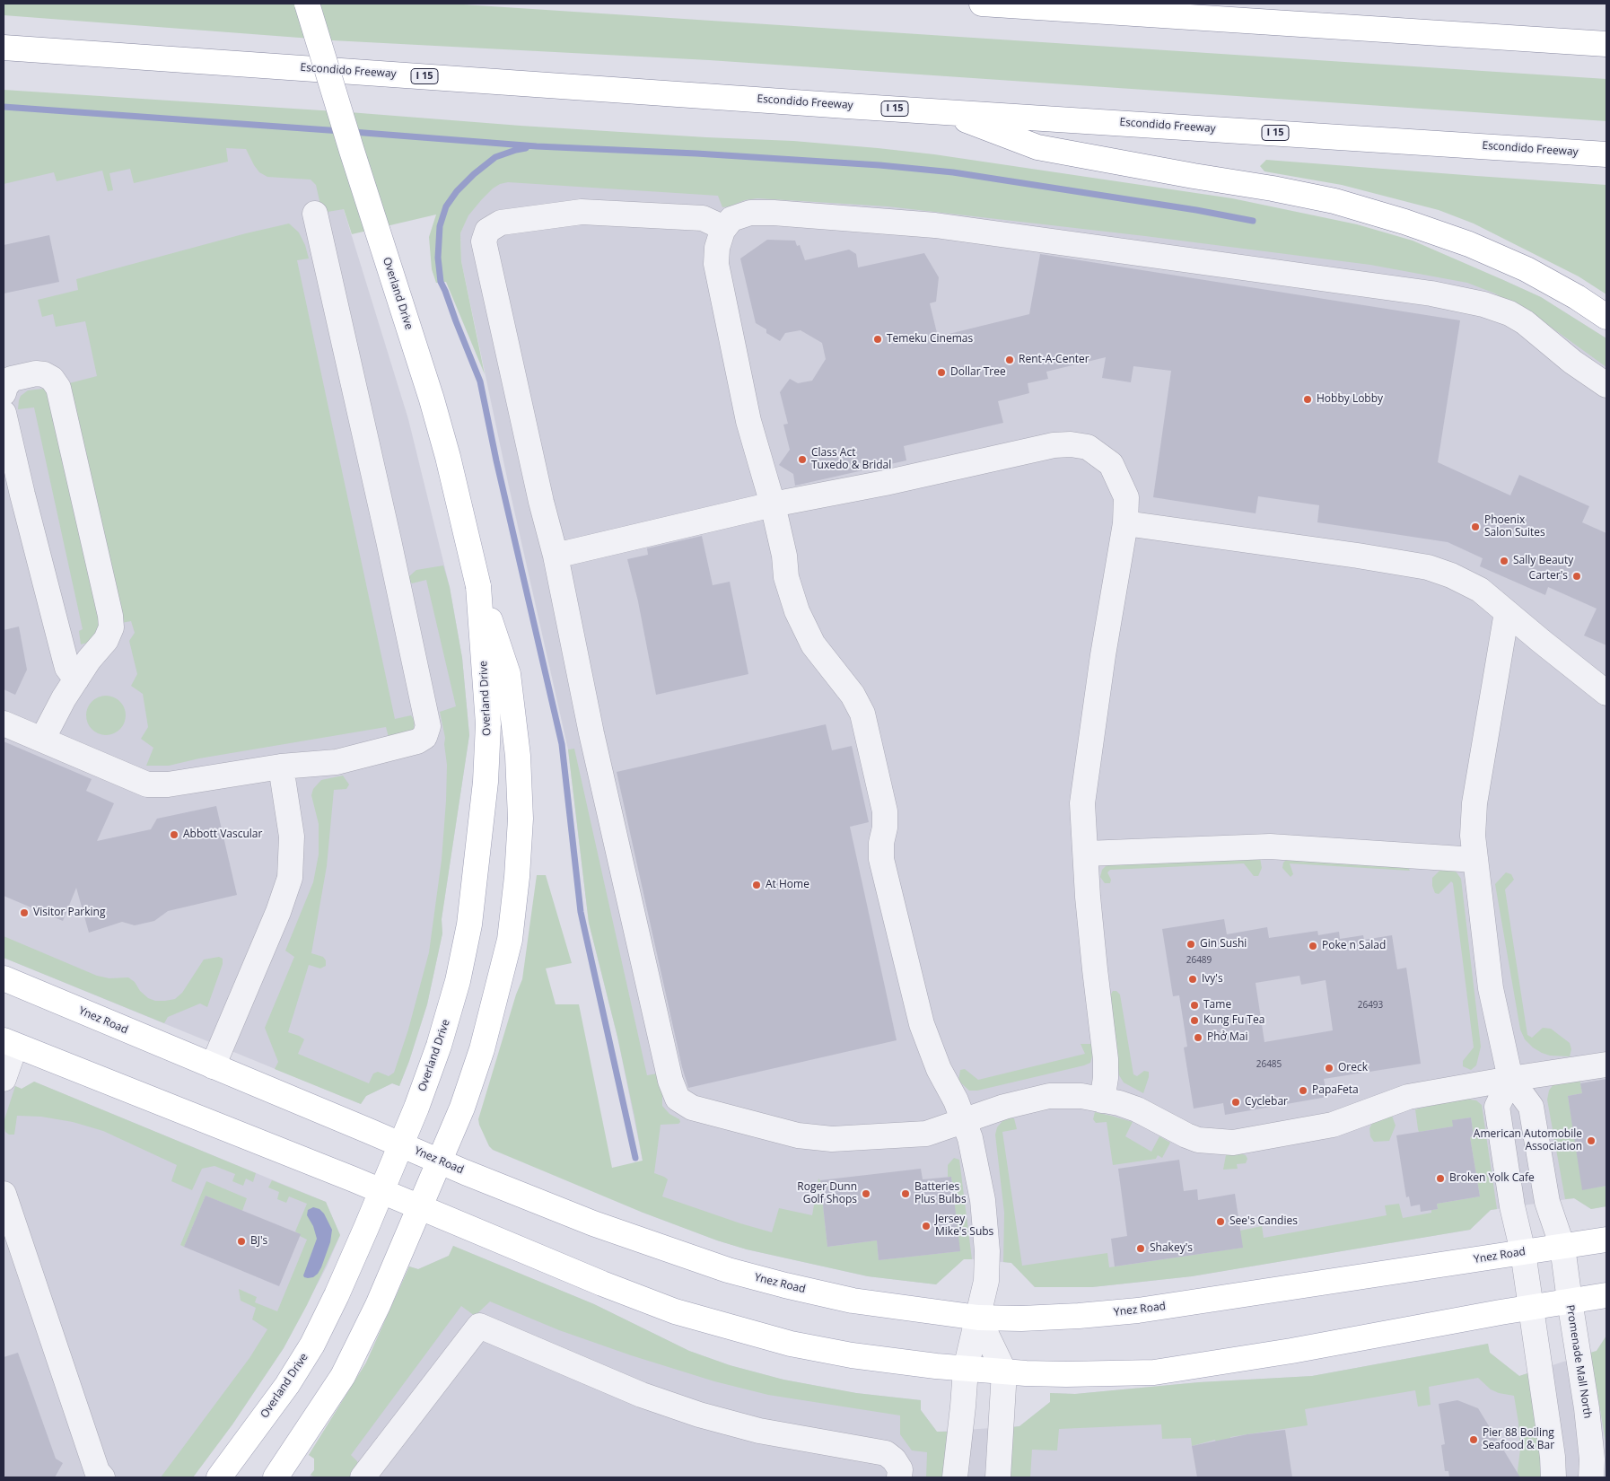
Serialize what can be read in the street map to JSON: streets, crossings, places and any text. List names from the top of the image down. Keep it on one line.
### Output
{"streets":{"main road":["Escondido Freeway","I 15","Overland Drive","Ynez Road"],"street":["Promenade Mall North"]},"crossings":[["Overland Drive","Ynez Road"],["Ynez Road","Promenade Mall North"]],"places":["Temeku Cinemas","Rent-A-Center","Dollar Tree","Hobby Lobby","Class Act Tuxedo & Bridal","Phoenix Salon Suites","Sally Beauty","Carter's","Abbott Vascular","At Home","Visitor Parking","Gin Sushi","Poke n Salad","Ivy's","Tame","Kung Fu Tea","Phở Mai","Oreck","PapaFeta","Cyclebar","American Automobile Association","Broken Yolk Cafe","Roger Dunn Golf Shops","Batteries Plus Bulbs","See's Candies","Jersey Mike's Subs","BJ's","Shakey's","Pier 88 Boiling Seafood & Bar"],"house_numbers":["26489","26493","26485"]}
